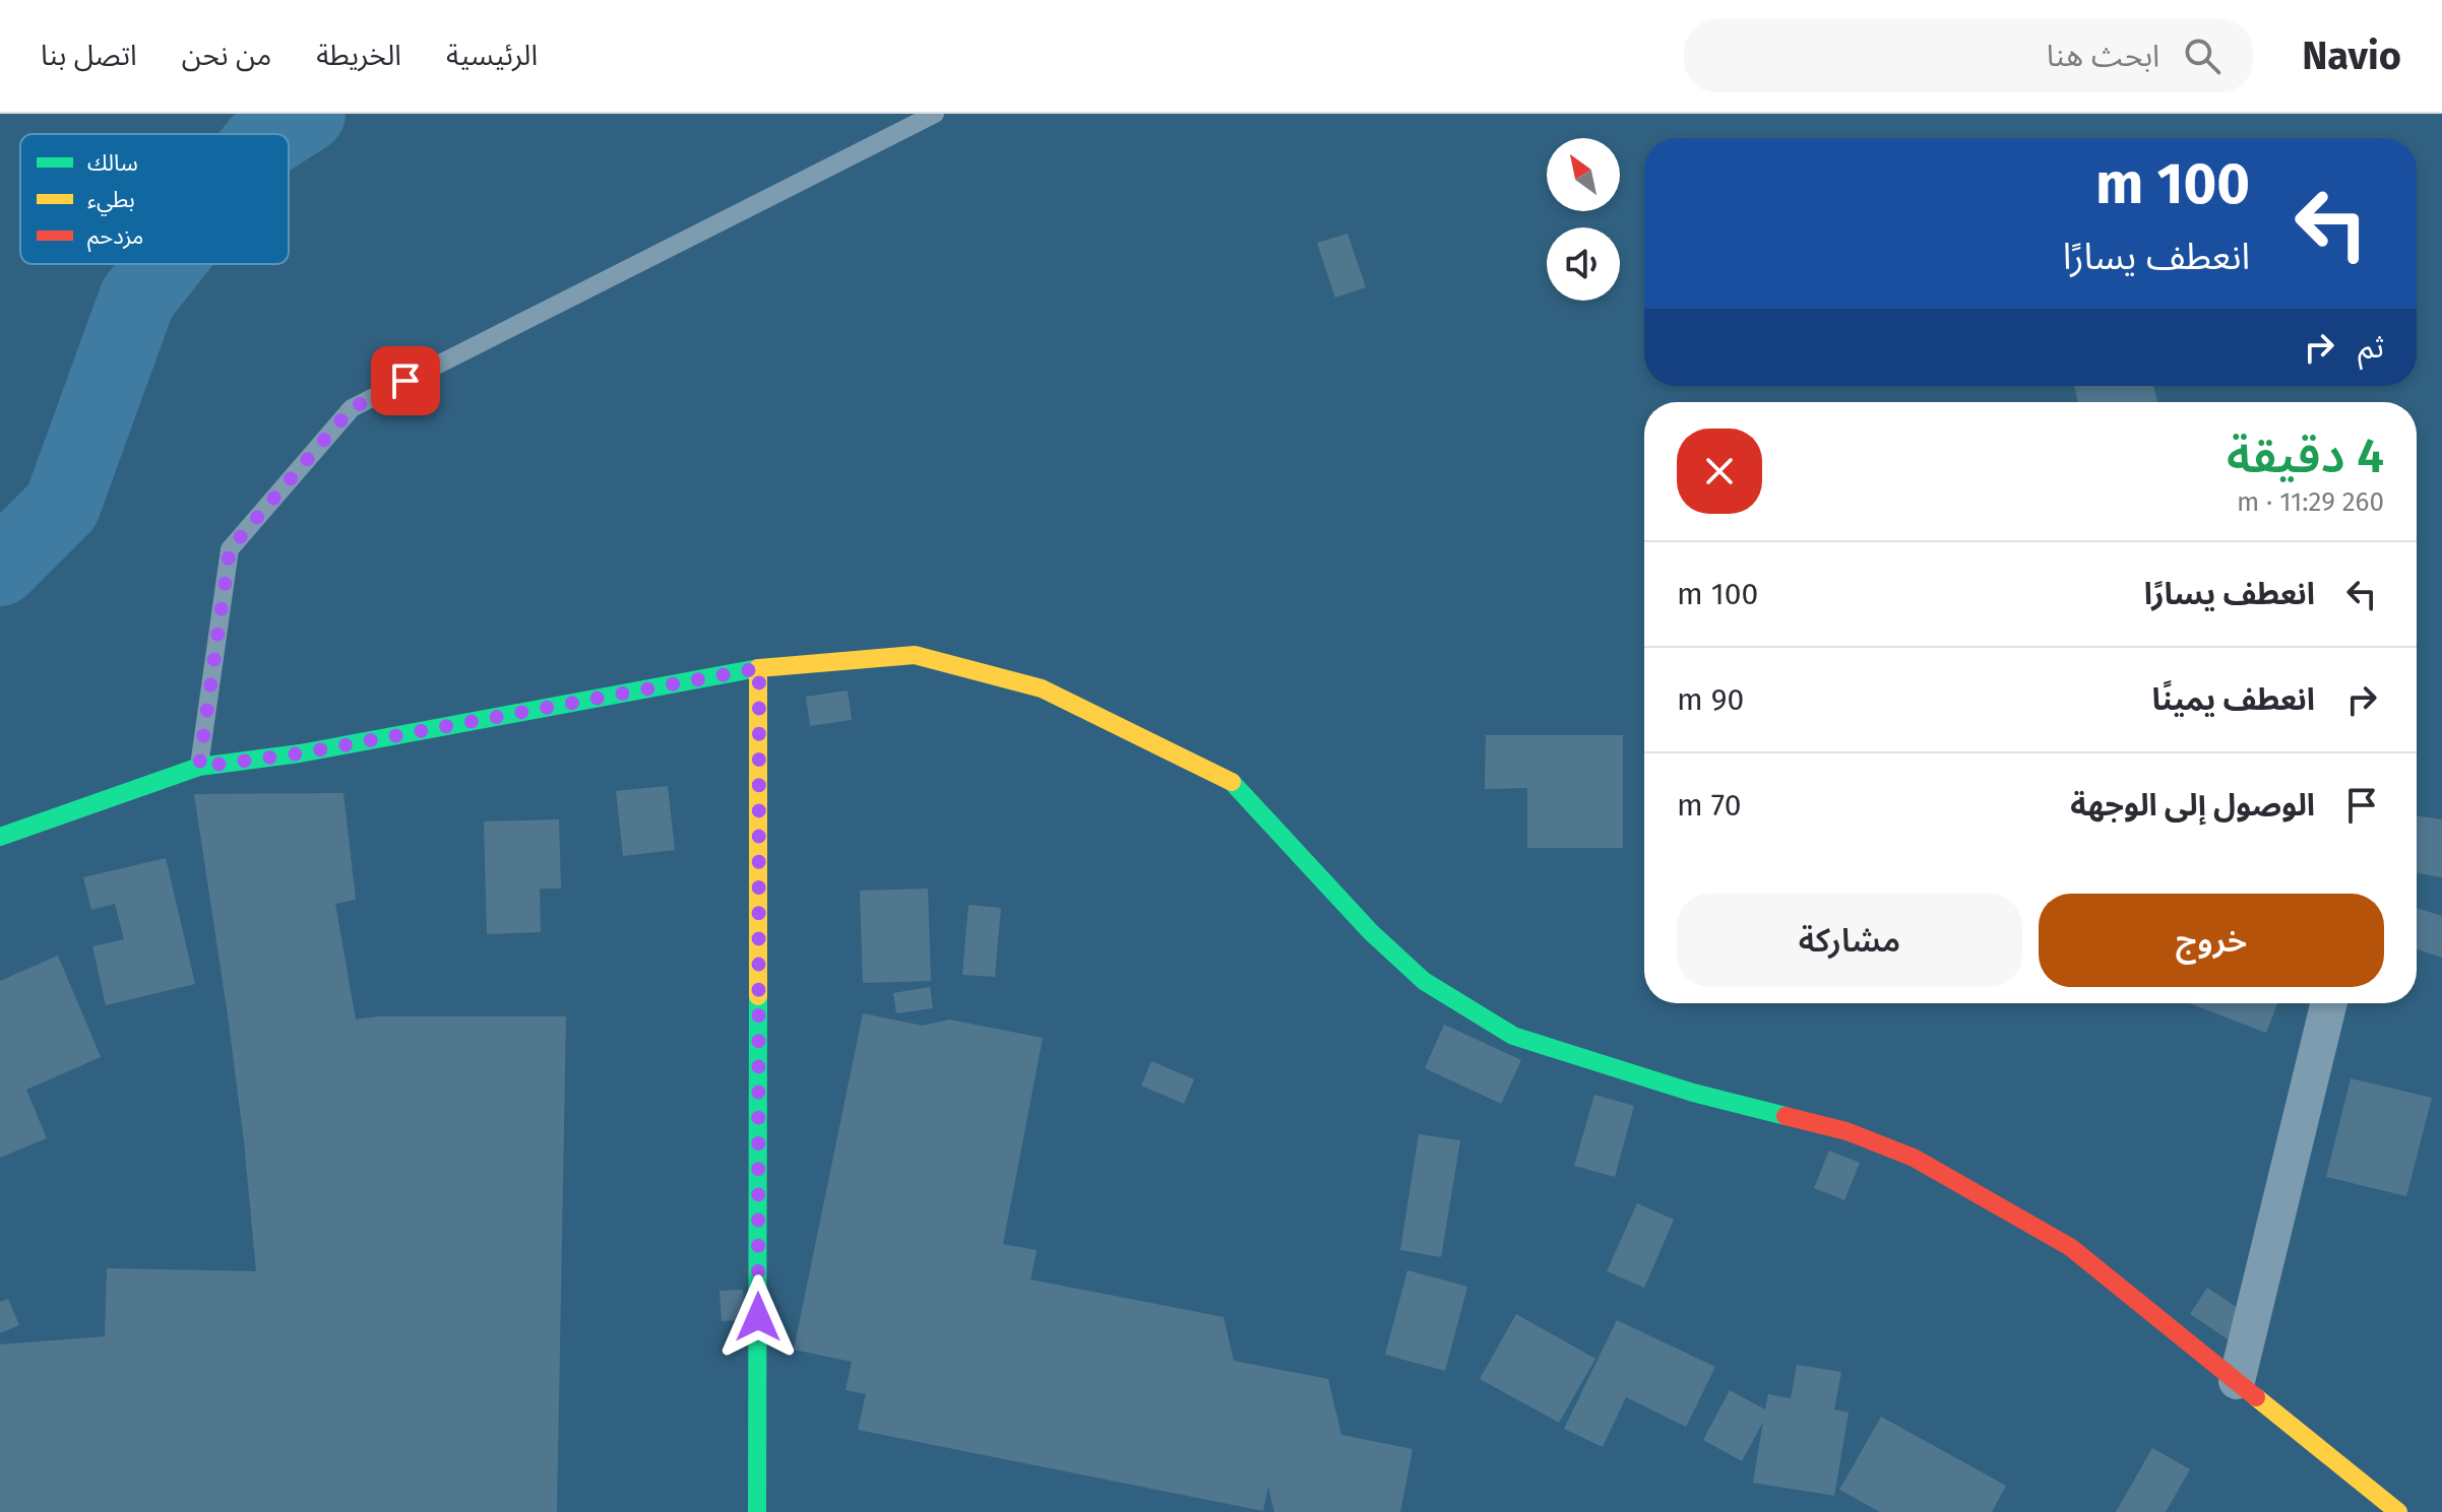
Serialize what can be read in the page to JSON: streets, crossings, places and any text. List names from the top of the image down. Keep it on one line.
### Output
{"legend":["سالك","بطيء","مزدحم"],"north":"top left","page":{"header":"Navio","search":"ابحث هنا","nav":["الرئيسية","الخريطة","من نحن","اتصل بنا"],"turn":["100 m","انعطف يسارًا"],"then":"ثم","heading":["4 دقيقة","260 m · 11:29"],"list":[{"name":"انعطف يسارًا","value":"100 m"},{"name":"انعطف يمينًا","value":"90 m"},{"name":"الوصول إلى الوجهة","value":"70 m"}],"buttons":["خروج","مشاركة"]}}
